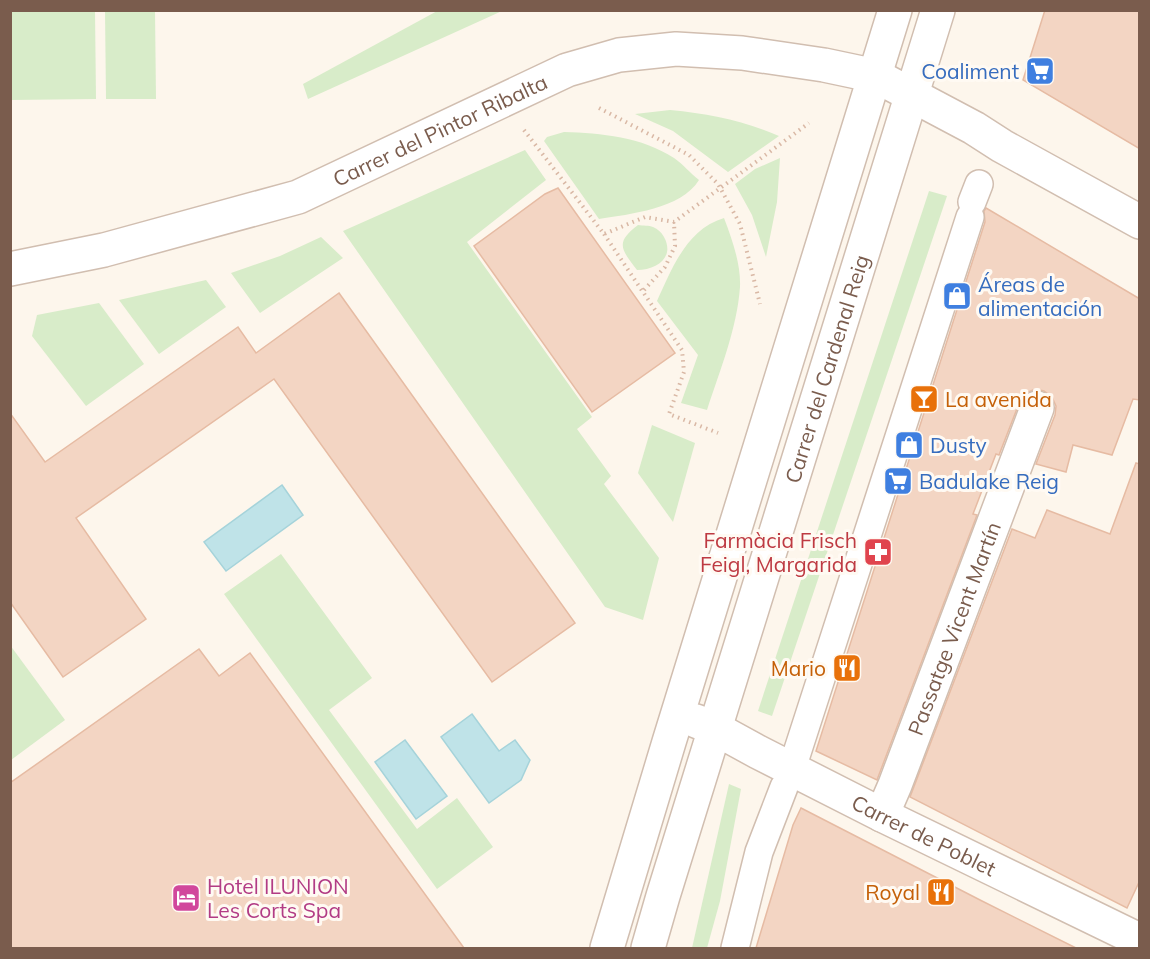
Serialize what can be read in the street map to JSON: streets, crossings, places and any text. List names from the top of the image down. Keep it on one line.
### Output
{"streets":{"street":["Carrer del Pintor Ribalta","Carrer del Cardenal Reig","Passatge Vicent Martín","Carrer de Poblet"]},"crossings":[["Carrer del Pintor Ribalta","Carrer del Cardenal Reig"],["Carrer del Cardenal Reig","Carrer de Poblet"],["Passatge Vicent Martín","Carrer de Poblet"]],"places":{"supermarket":["Coaliment","Badulake Reig"],"shop":["Áreas de alimentación","Dusty"],"bar":["La avenida"],"pharmacy":["Farmàcia Frisch Feigl, Margarida"],"restaurant":["Mario","Royal"],"hotel":["Hotel ILUNION Les Corts Spa"]}}
